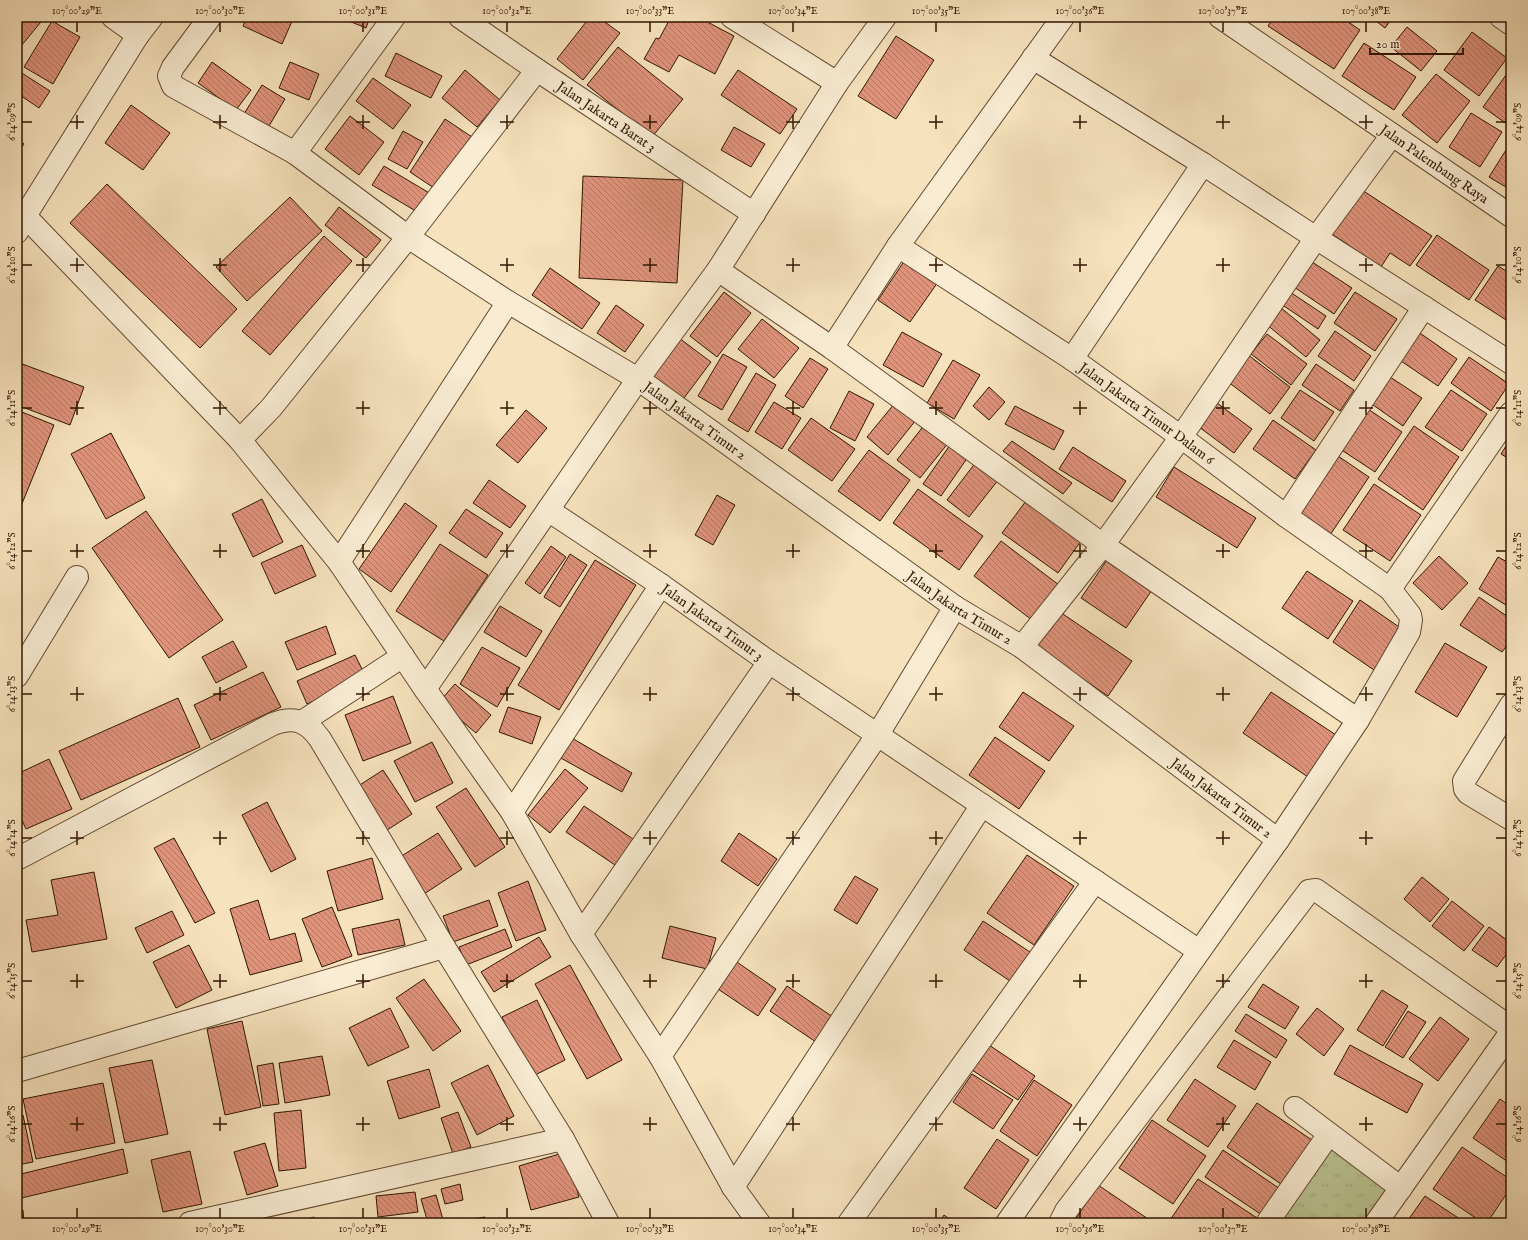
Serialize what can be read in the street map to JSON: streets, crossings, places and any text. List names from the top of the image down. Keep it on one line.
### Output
{"streets":{"street":["Jalan Jakarta Barat 3","Jalan Palembang Raya","Jalan Jakarta Timur Dalam 6","Jalan Jakarta Timur 2","Jalan Jakarta Timur 3"]},"crossings":[["Jalan Jakarta Timur Dalam 6","Jalan Jakarta Timur 2"],["Jalan Jakarta Timur Dalam 6","Jalan Jakarta Timur 3"]],"scale_bar":"20 m","coordinates":["107°00'29\"E","107°00'30\"E","107°00'31\"E","107°00'32\"E","107°00'33\"E","107°00'34\"E","107°00'35\"E","107°00'36\"E","107°00'37\"E","107°00'38\"E","6°14'09\"S","6°14'10\"S","6°14'11\"S","6°14'12\"S","6°14'13\"S","6°14'14\"S","6°14'15\"S","6°14'16\"S"]}
